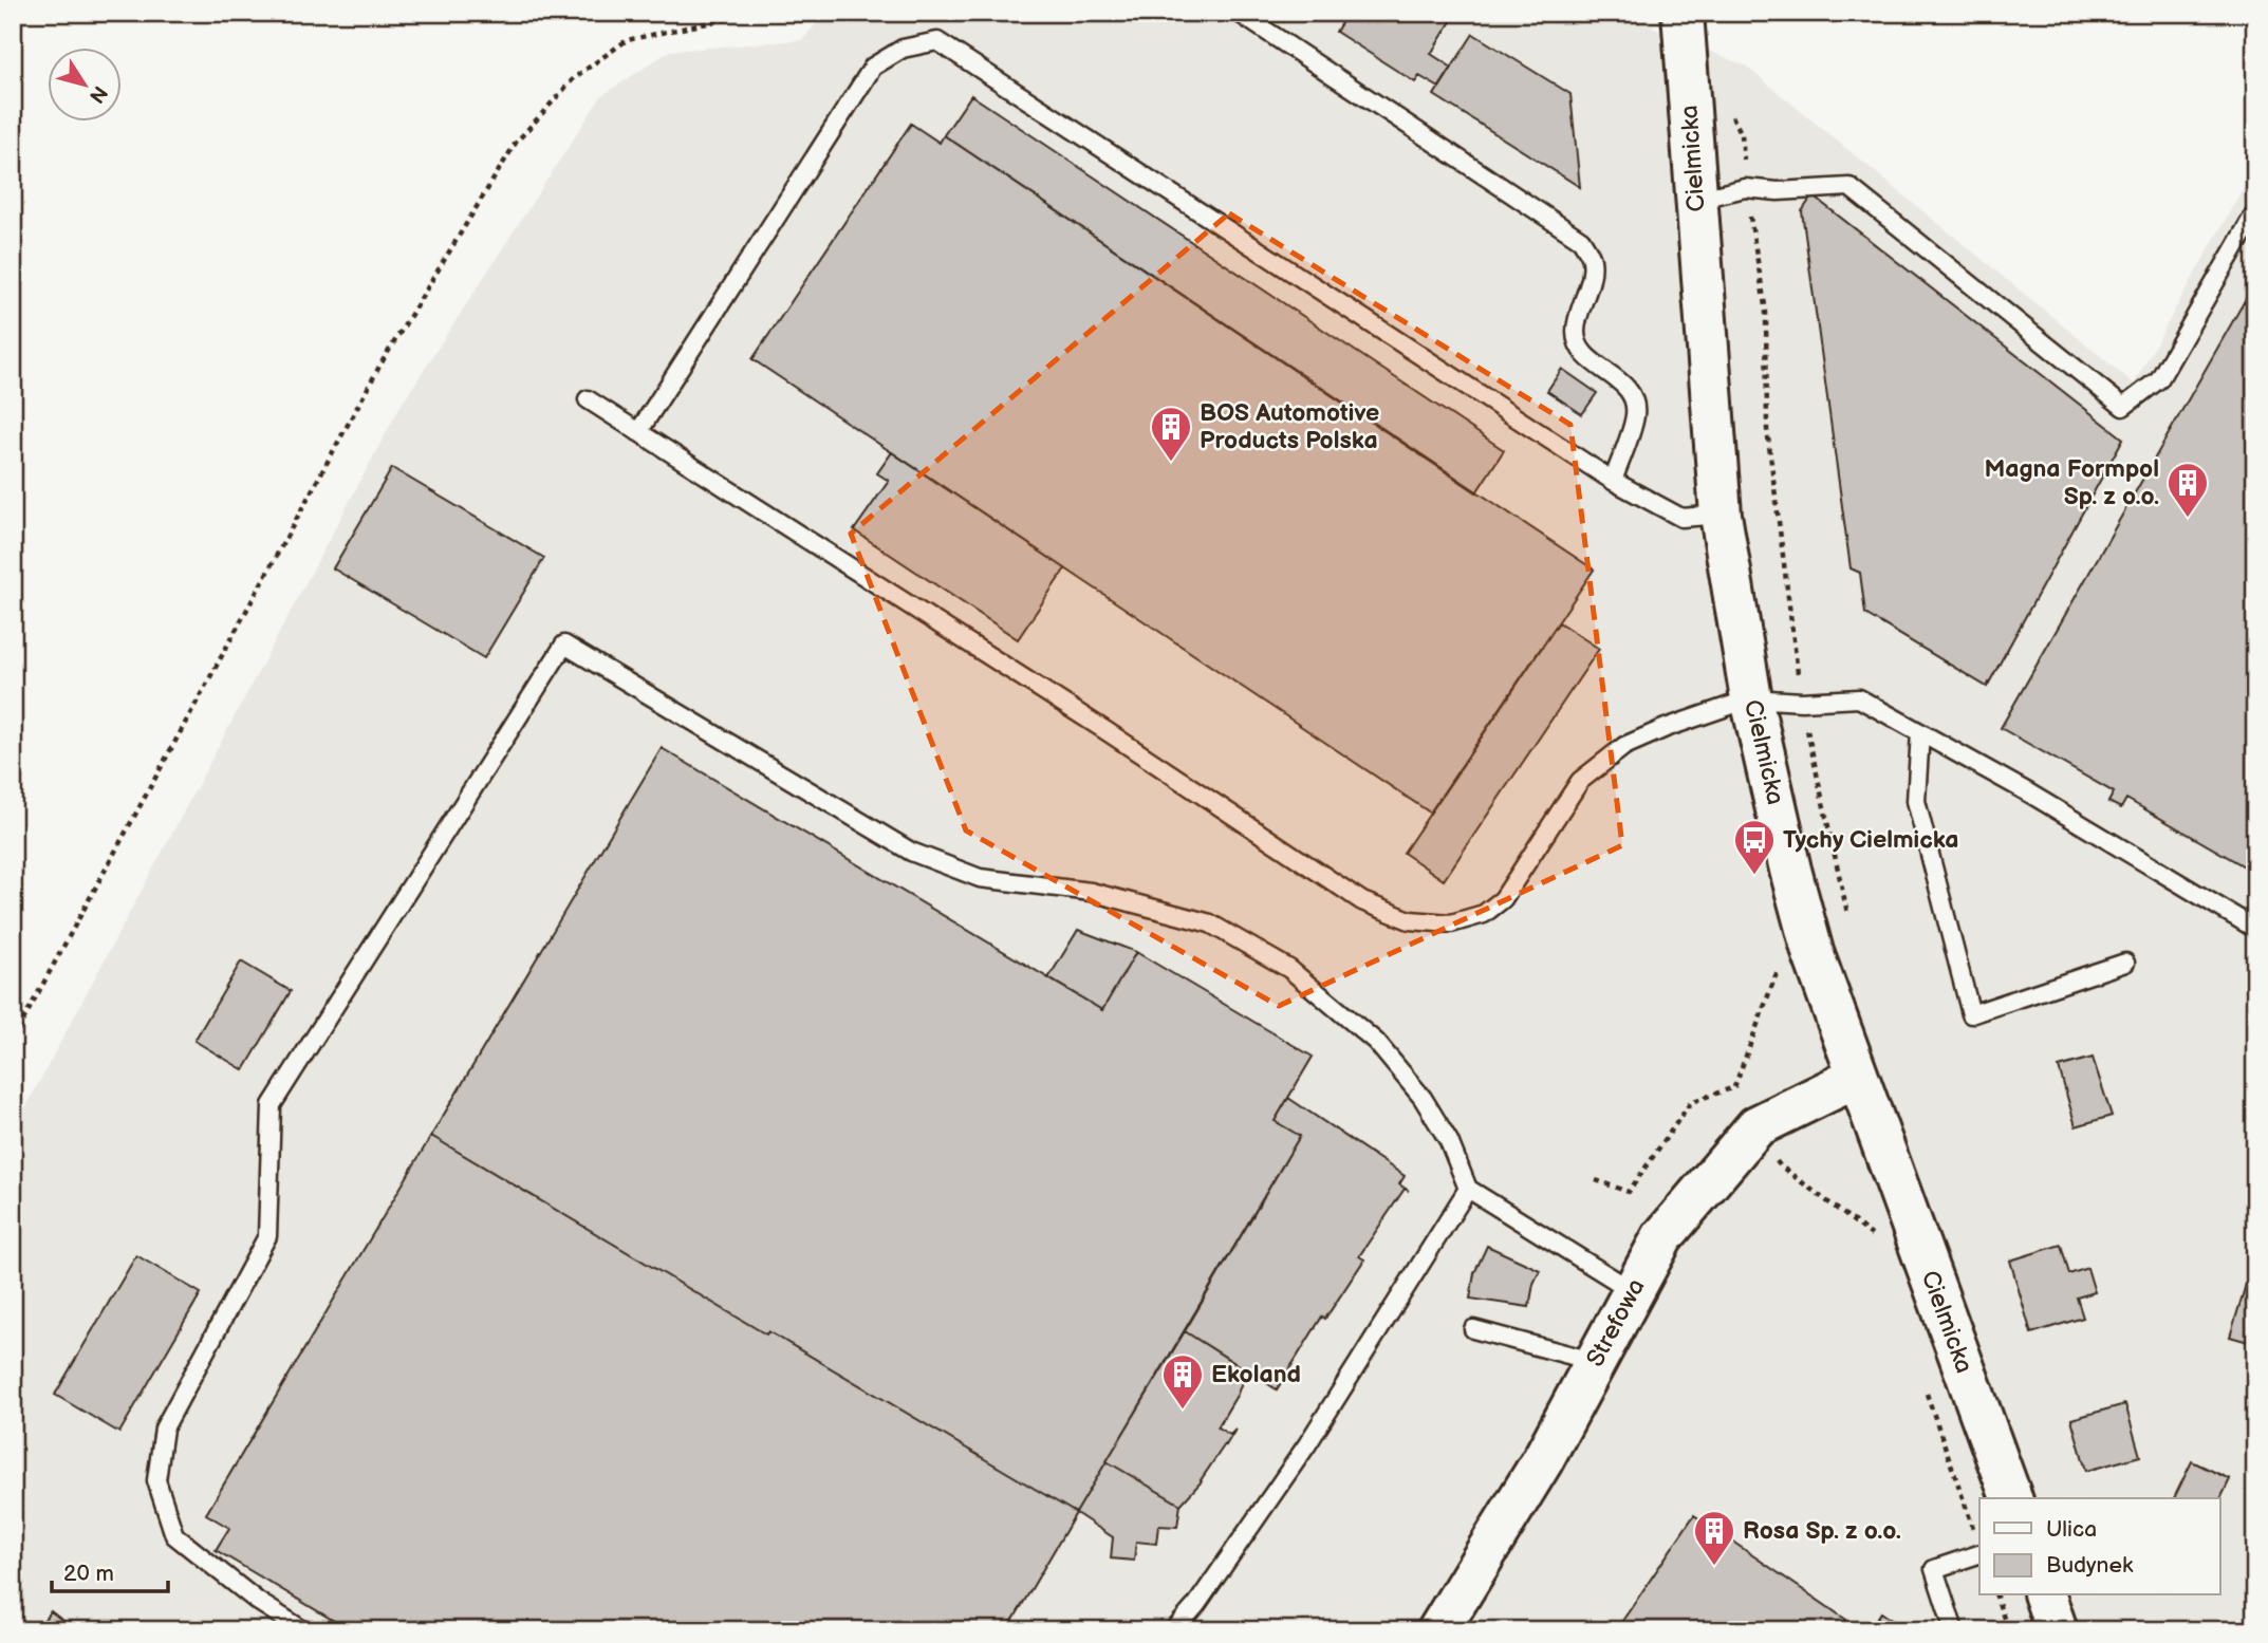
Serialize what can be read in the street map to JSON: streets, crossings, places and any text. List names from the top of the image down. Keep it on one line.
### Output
{"streets":{"street":["Cielmicka","Strefowa"]},"crossings":[["Cielmicka","Strefowa"]],"places":{"building":["BOS Automotive Products Polska","Magna Formpol Sp. z o.o.","Ekoland","Rosa Sp. z o.o."],"bus stop":["Tychy Cielmicka"]},"legend":["Ulica","Budynek"],"scale_bar":"20 m","north":"bottom right"}
